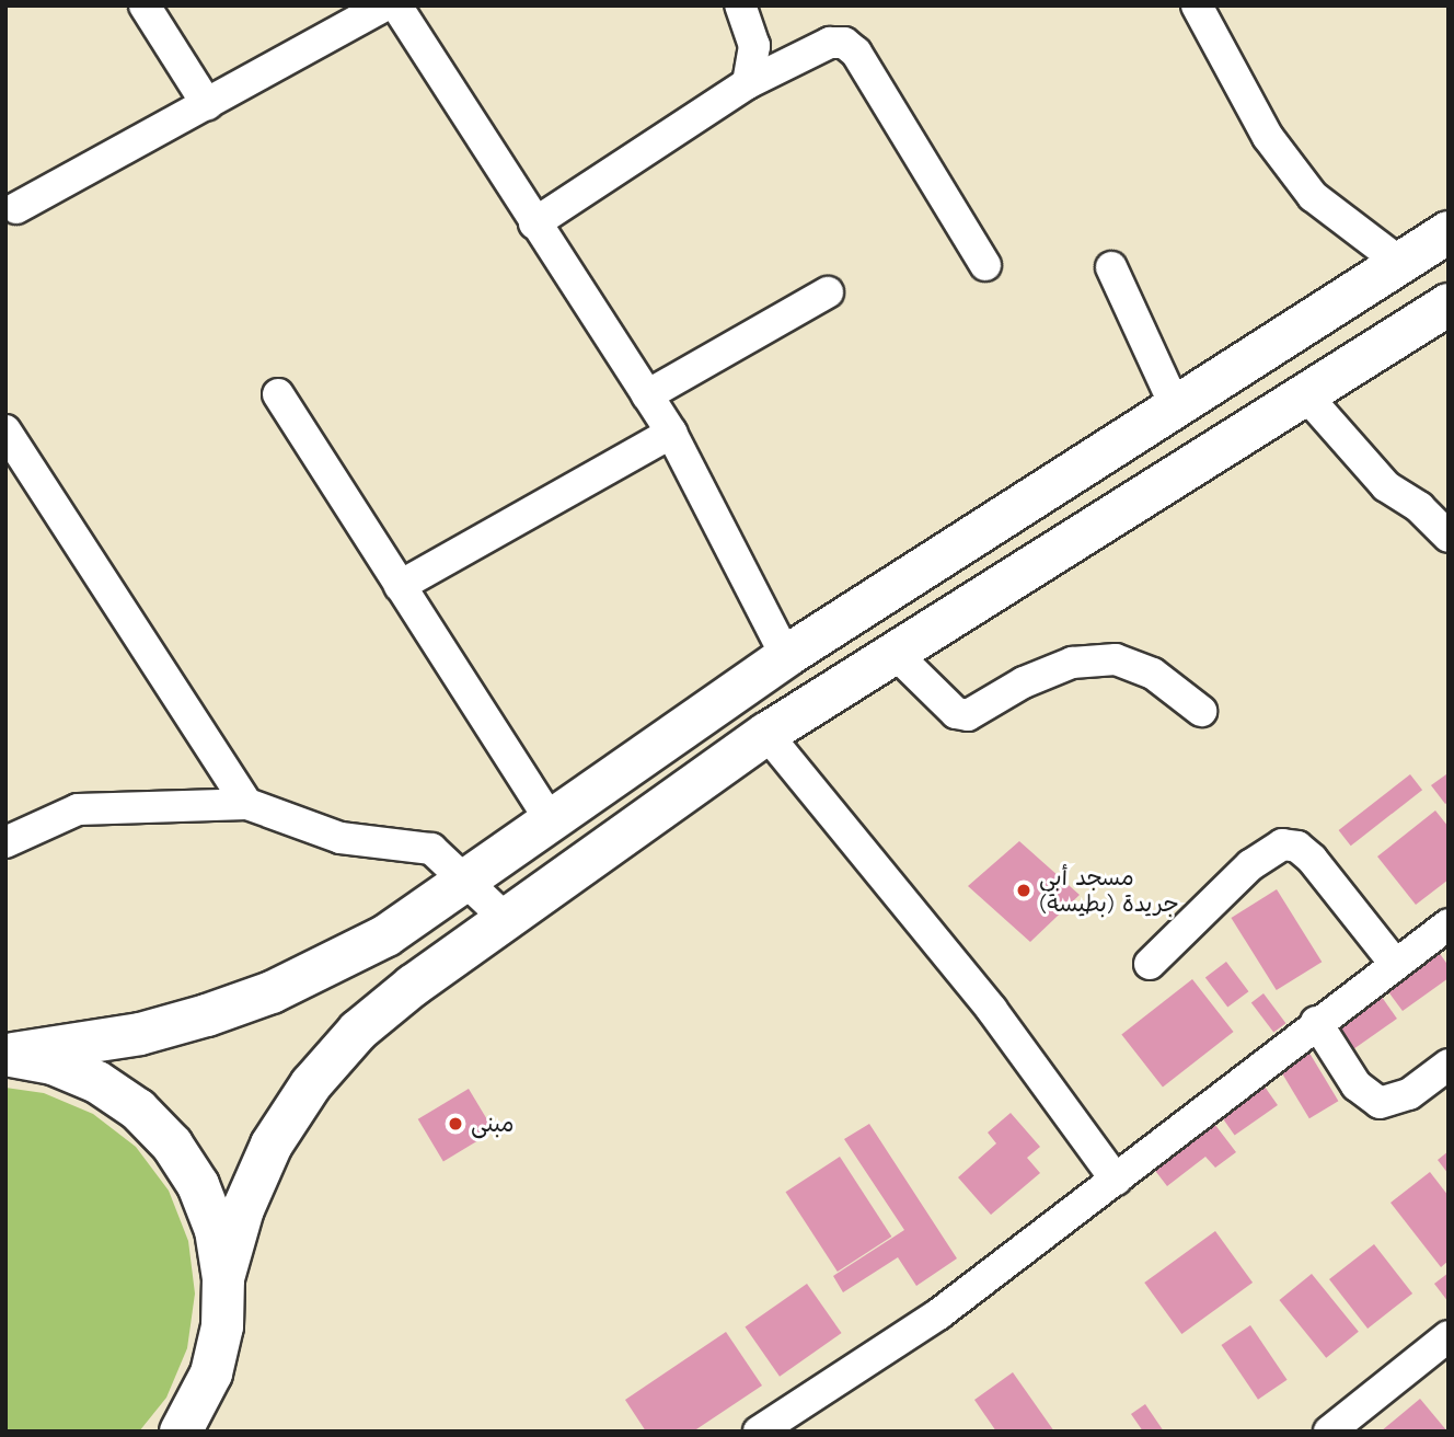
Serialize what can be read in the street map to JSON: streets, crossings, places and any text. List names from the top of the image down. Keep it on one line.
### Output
{"places":["مسجد أبي جريدة (بطيسة)","مبنى"]}
